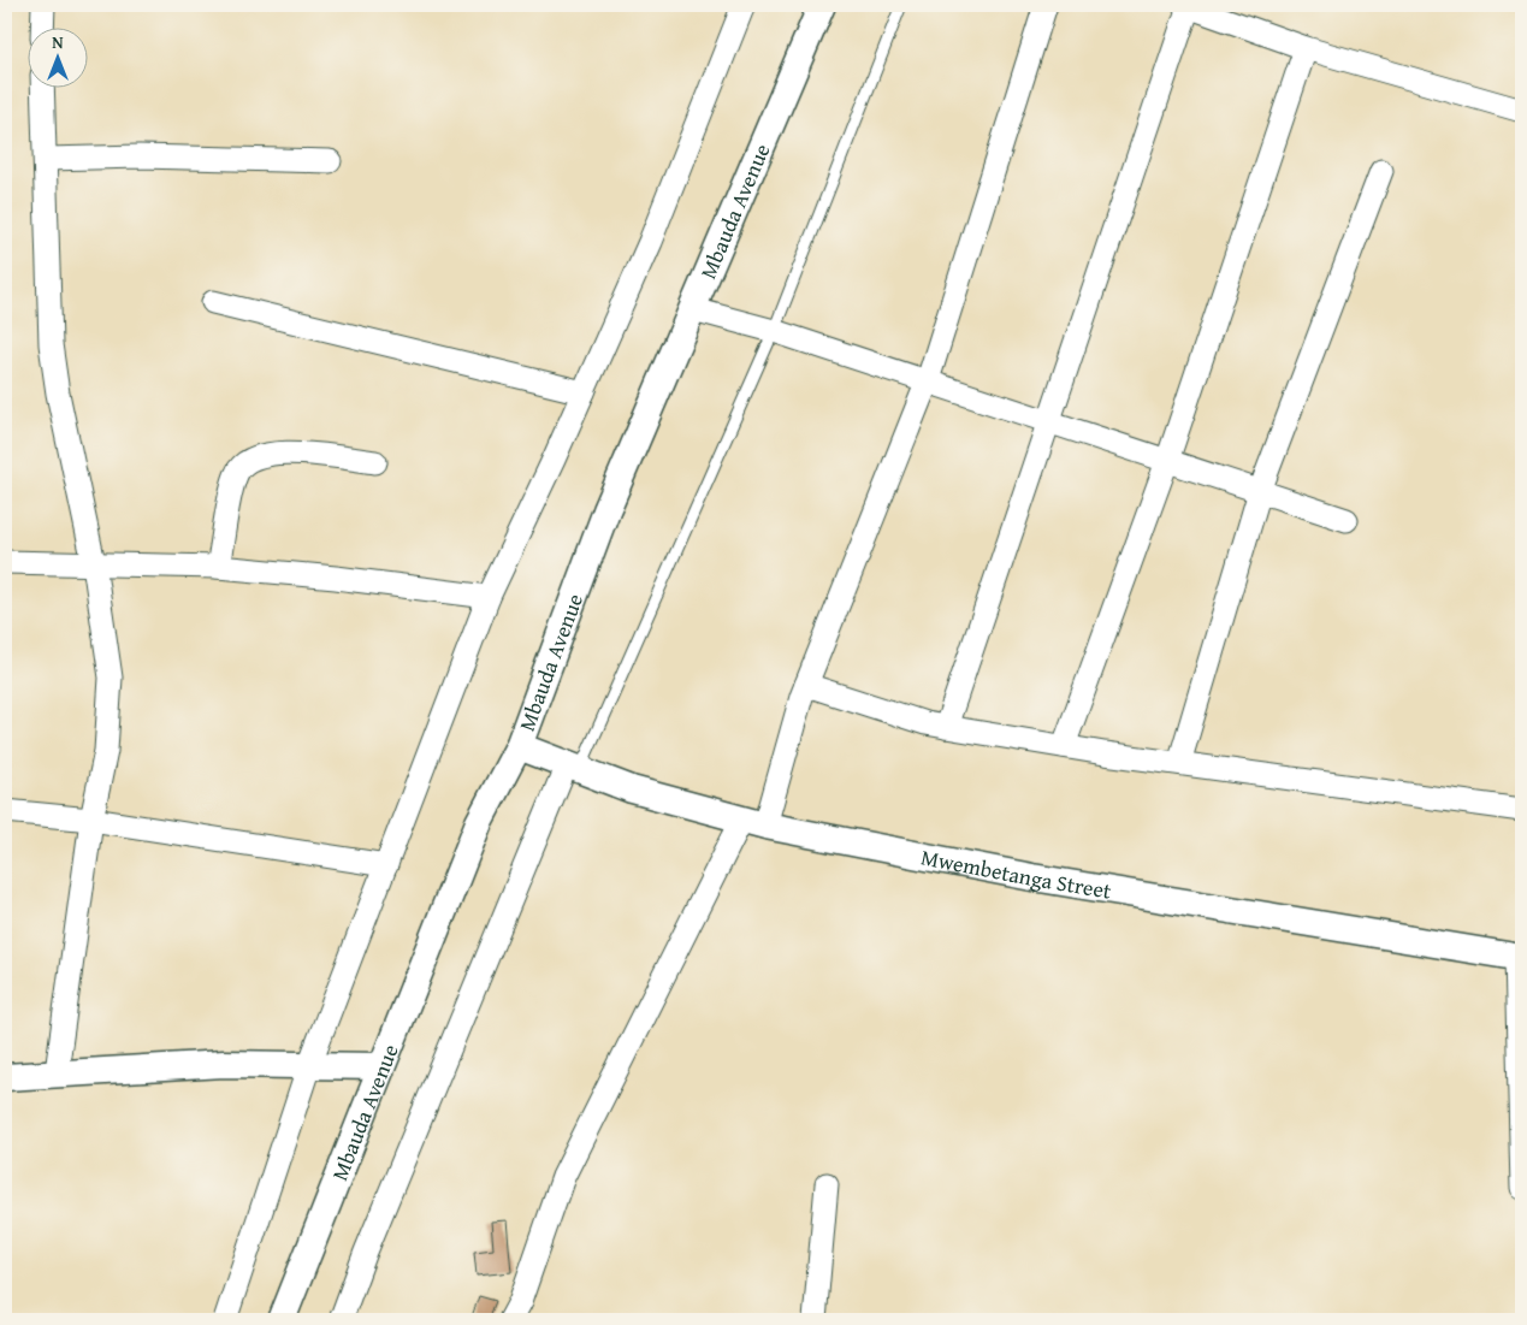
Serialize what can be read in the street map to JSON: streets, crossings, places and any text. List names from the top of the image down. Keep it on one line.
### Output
{"streets":{"street":["Mbauda Avenue","Mwembetanga Street"]},"crossings":[["Mbauda Avenue","Mwembetanga Street"]],"north":"top"}
